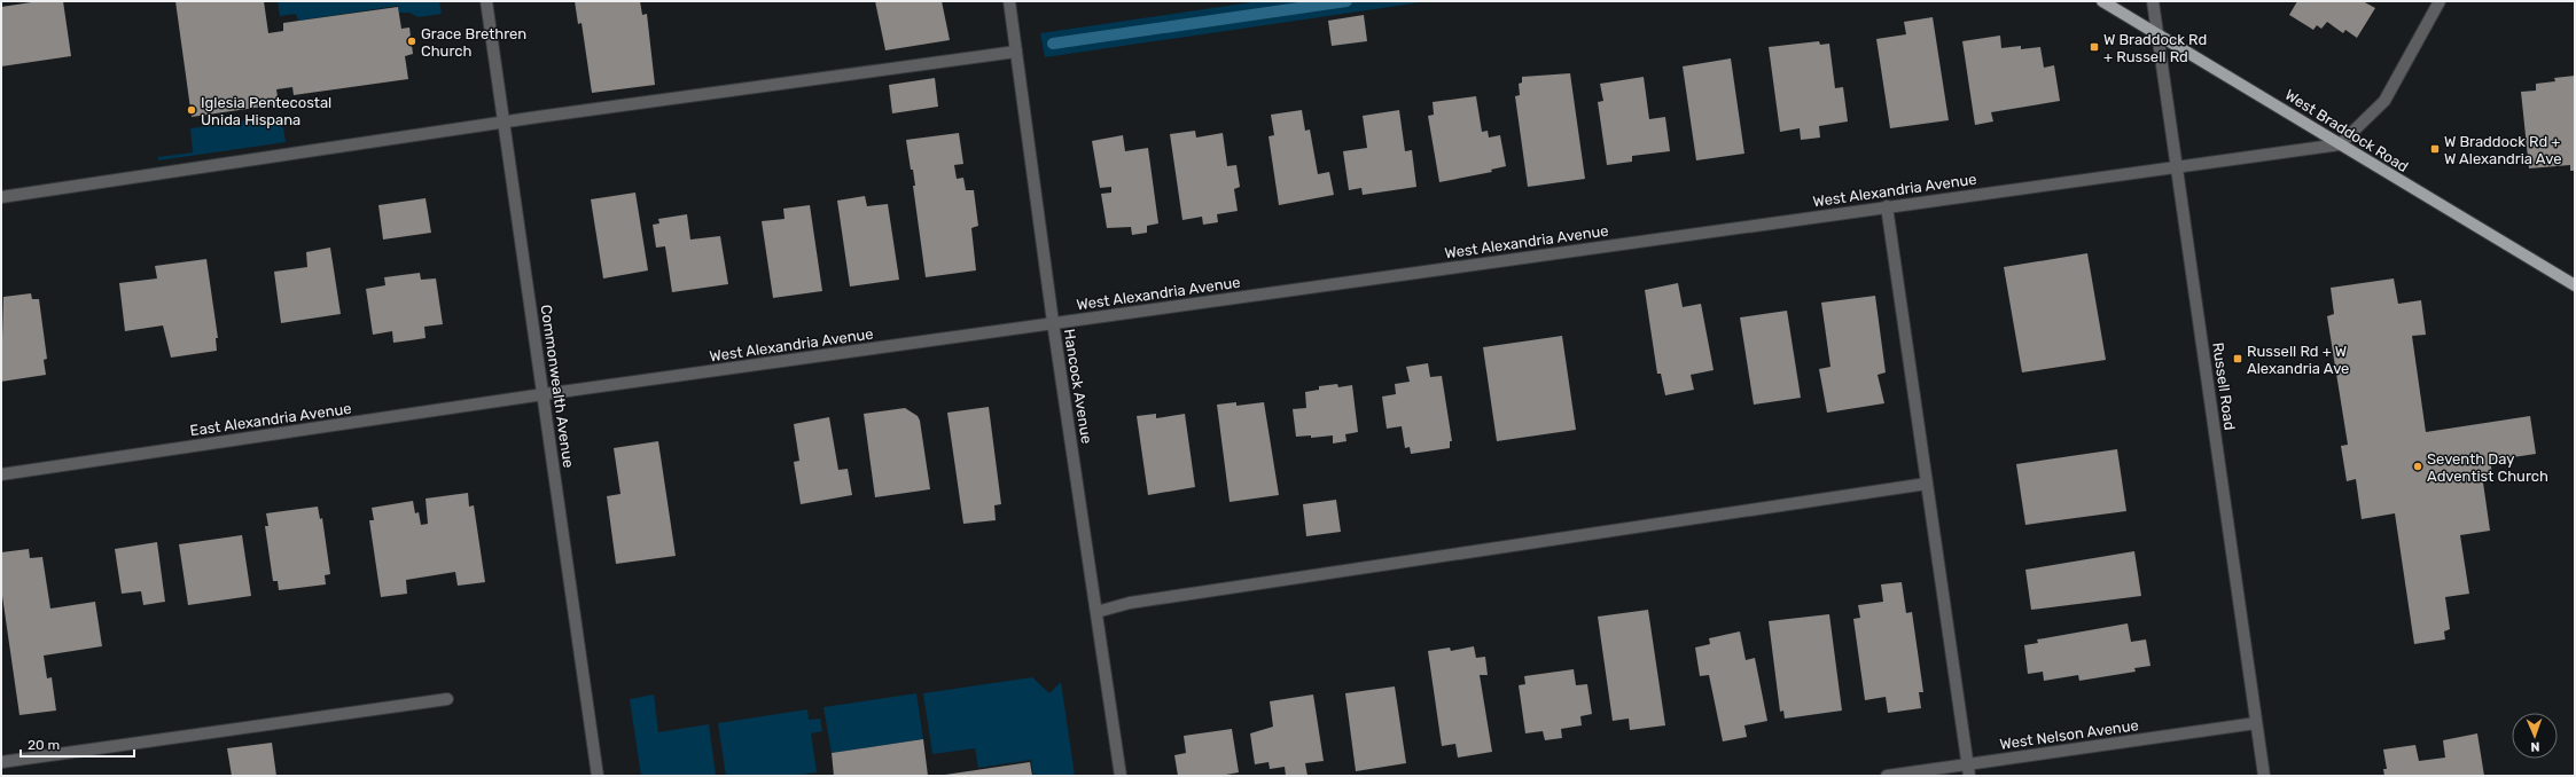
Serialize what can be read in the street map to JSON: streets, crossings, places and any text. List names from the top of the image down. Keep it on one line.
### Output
{"streets":{"main road":["West Braddock Road"],"street":["West Alexandria Avenue","Commonwealth Avenue","Hancock Avenue","Russell Road","East Alexandria Avenue","West Nelson Avenue"]},"crossings":[["West Braddock Road","West Alexandria Avenue"],["West Braddock Road","Russell Road"],["West Alexandria Avenue","Commonwealth Avenue"],["West Alexandria Avenue","Hancock Avenue"],["West Alexandria Avenue","Russell Road"],["West Alexandria Avenue","East Alexandria Avenue"],["Commonwealth Avenue","East Alexandria Avenue"],["Russell Road","West Nelson Avenue"]],"places":{"other":["Grace Brethren Church","Iglesia Pentecostal Unida Hispana","Seventh Day Adventist Church"],"transit":["W Braddock Rd + Russell Rd","W Braddock Rd + W Alexandria Ave","Russell Rd + W Alexandria Ave"]},"scale_bar":"20 m","north":"bottom"}
